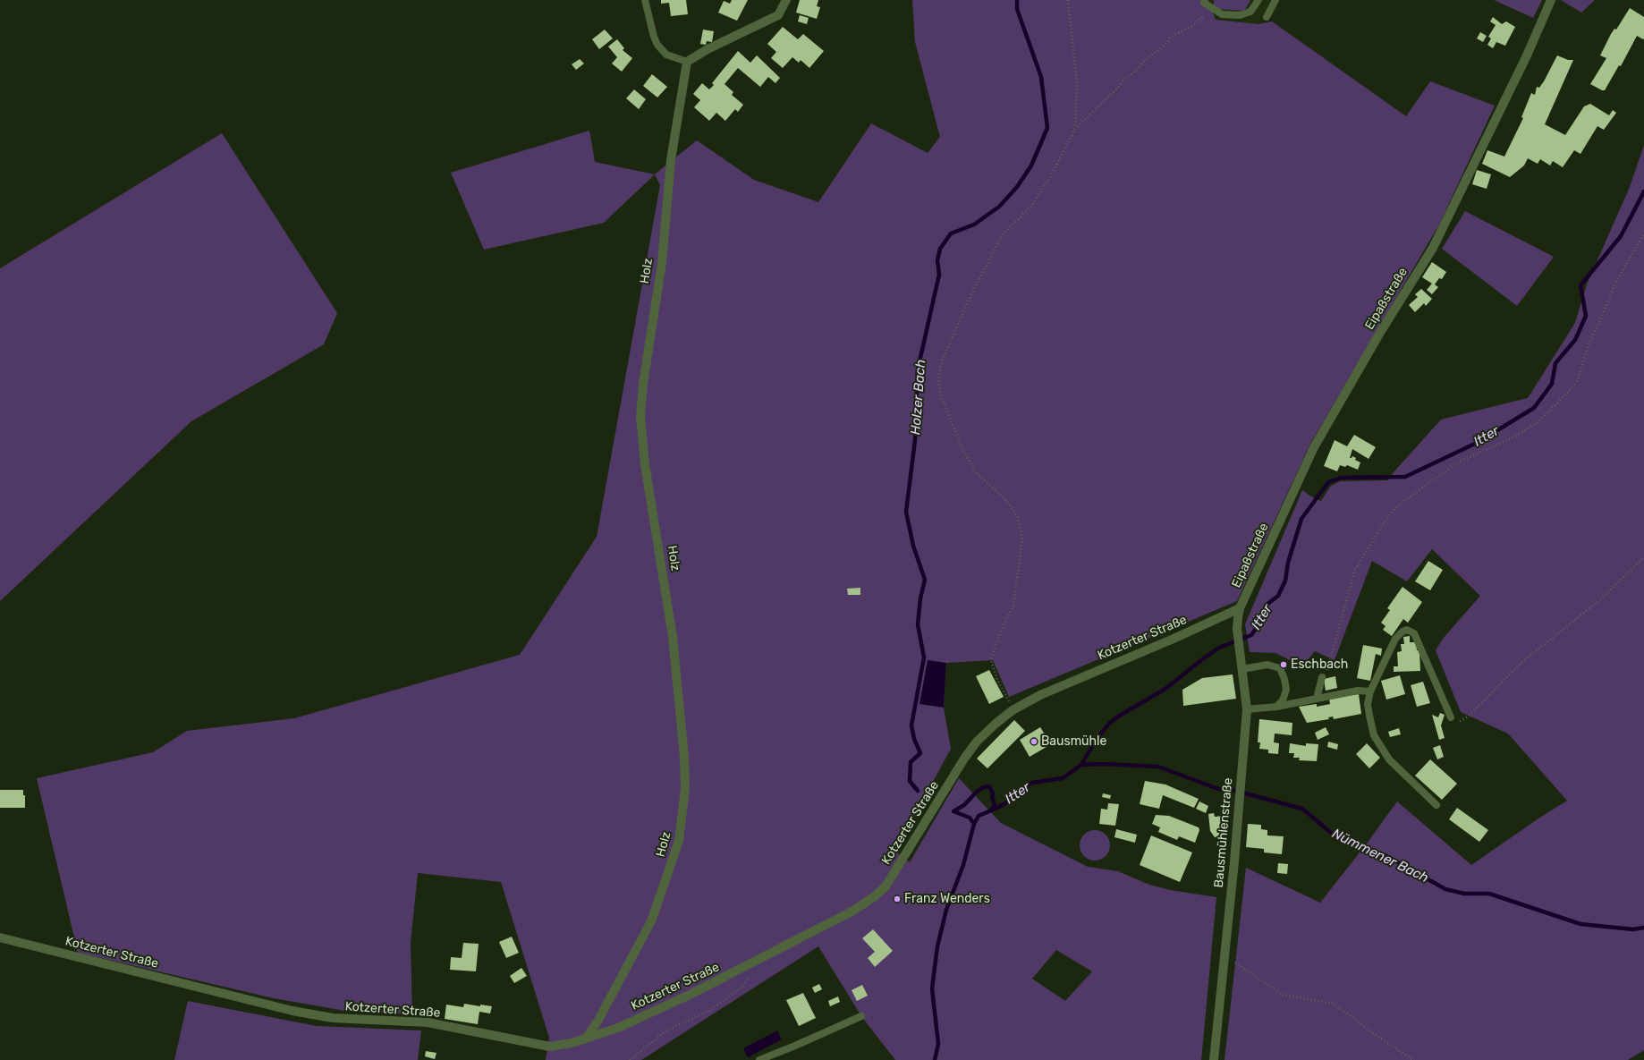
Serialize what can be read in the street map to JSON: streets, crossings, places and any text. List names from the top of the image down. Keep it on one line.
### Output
{"streets":{"street":["Holz","Eipaßstraße","Kotzerter Straße","Bausmühlenstraße"]},"crossings":[["Holz","Kotzerter Straße"],["Eipaßstraße","Kotzerter Straße"],["Eipaßstraße","Bausmühlenstraße"],["Kotzerter Straße","Bausmühlenstraße"]],"water":["Holzer Bach","Itter","Nümmener Bach"],"places":["Eschbach","Bausmühle","Franz Wenders"]}
